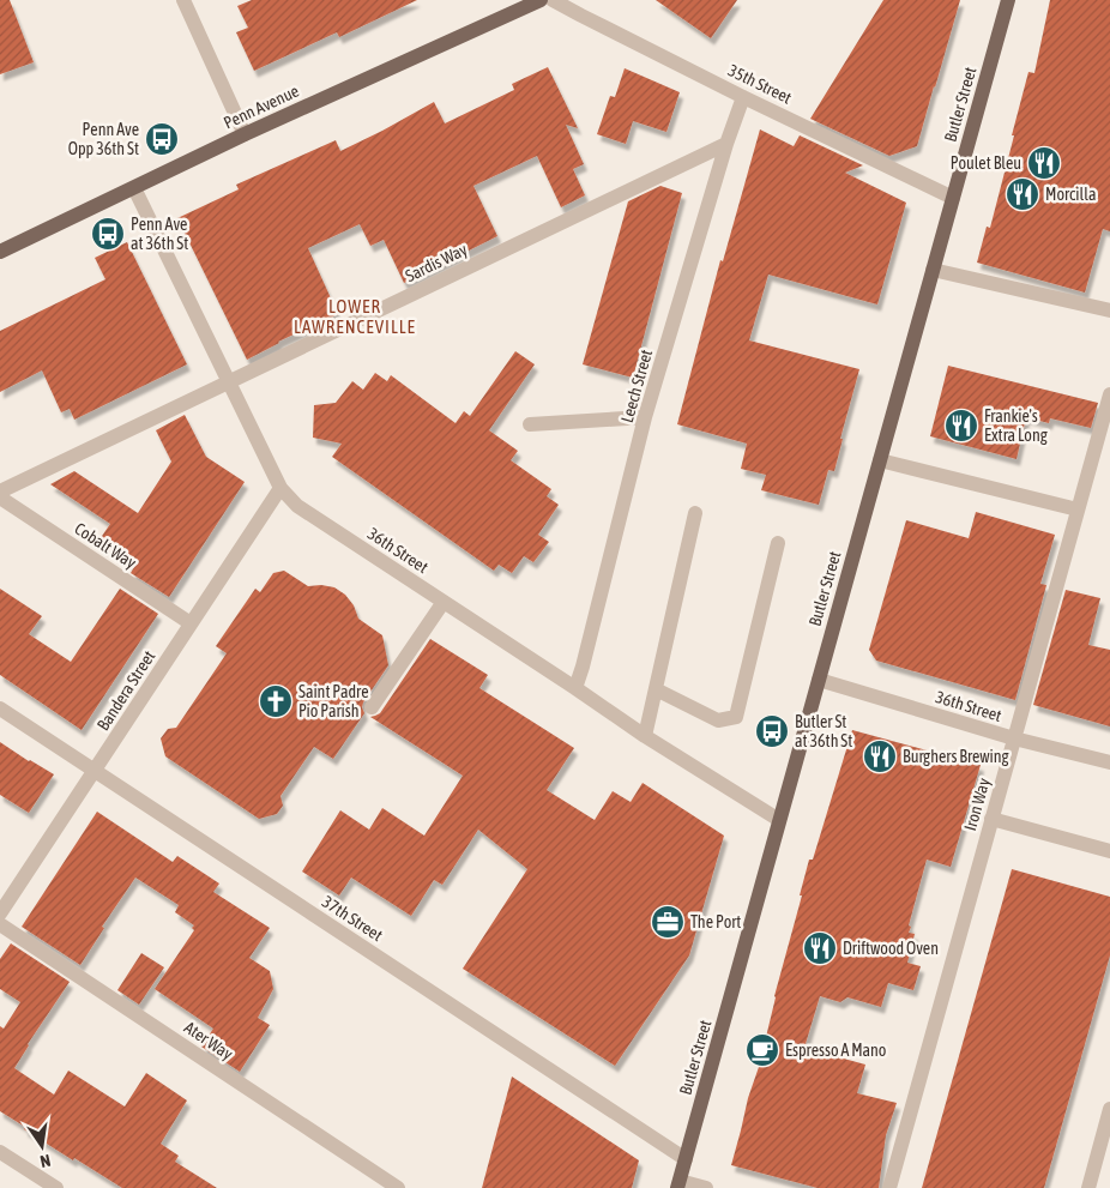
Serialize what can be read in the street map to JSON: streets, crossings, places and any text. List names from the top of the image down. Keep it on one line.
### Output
{"streets":{"main road":["Butler Street","Penn Avenue"],"street":["35th Street","Sardis Way","Leech Street","Cobalt Way","36th Street","Bandera Street","Iron Way","37th Street","Ater Way"]},"crossings":[["35th Street","Butler Street"],["35th Street","Leech Street"],["Butler Street","36th Street"],["Butler Street","37th Street"],["Penn Avenue","36th Street"],["Sardis Way","Leech Street"],["Sardis Way","36th Street"],["Leech Street","36th Street"],["Cobalt Way","Bandera Street"],["36th Street","Bandera Street"],["36th Street","Iron Way"],["Bandera Street","37th Street"]],"districts":["LOWER LAWRENCEVILLE"],"places":{"bus stop":["Penn Ave Opp 36th St","Penn Ave at 36th St","Butler St at 36th St"],"restaurant":["Poulet Bleu","Morcilla","Frankie's Extra Long","Burghers Brewing","Driftwood Oven"],"church":["Saint Padre Pio Parish"],"office":["The Port"],"cafe":["Espresso A Mano"]},"north":"bottom"}
